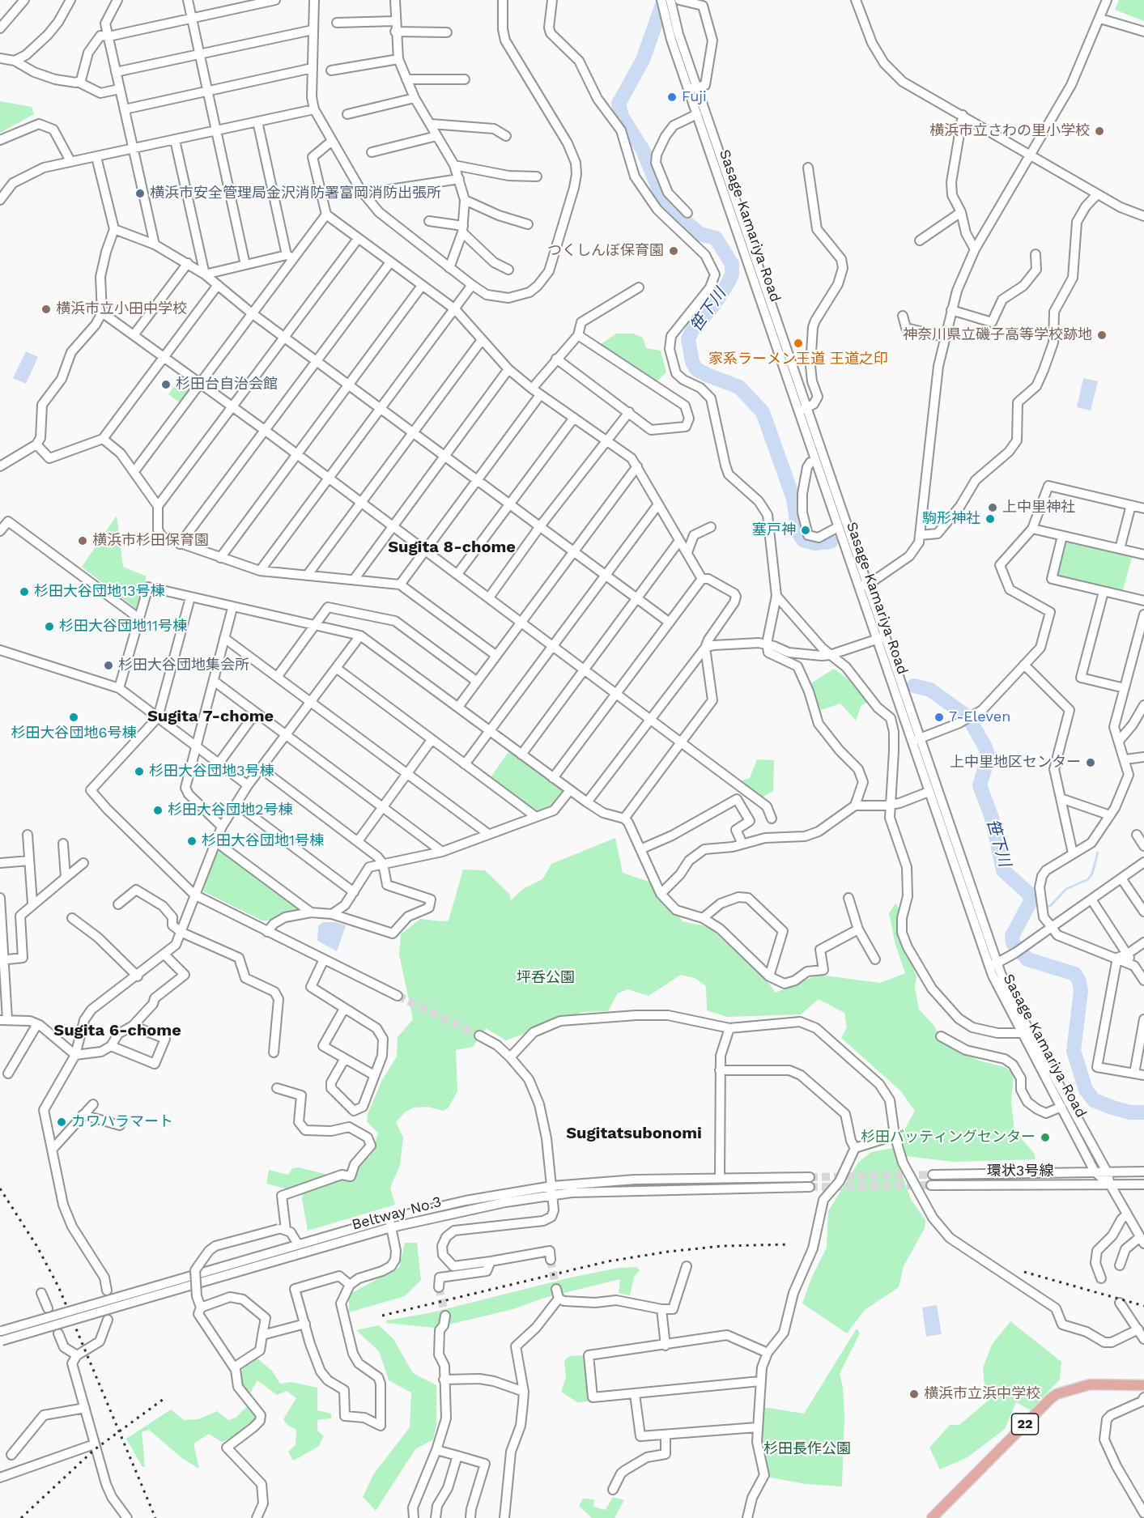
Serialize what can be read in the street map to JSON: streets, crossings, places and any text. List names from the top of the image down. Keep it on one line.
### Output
{"streets":{"main road":["22"],"street":["Sasage Kamariya Road","環状3号線","Beltway No.3"]},"crossings":[["Sasage Kamariya Road","環状3号線"]],"districts":["Sugita 8-chome","Sugita 7-chome","Sugita 6-chome","Sugitatsubonomi"],"water":["笹下川"],"parks":["坪呑公園","杉田長作公園"],"places":["Fuji","横浜市立さわの里小学校","横浜市安全管理局金沢消防署富岡消防出張所","つくしんぼ保育園","横浜市立小田中学校","神奈川県立磯子高等学校跡地","家系ラーメン王道 王道之印","杉田台自治会館","上中里神社","駒形神社","塞戸神","横浜市杉田保育園","杉田大谷団地13号棟","杉田大谷団地11号棟","杉田大谷団地集会所","杉田大谷団地6号棟","7-Eleven","上中里地区センター","杉田大谷団地3号棟","杉田大谷団地2号棟","杉田大谷団地1号棟","カワハラマート","杉田バッティングセンター","横浜市立浜中学校"]}
